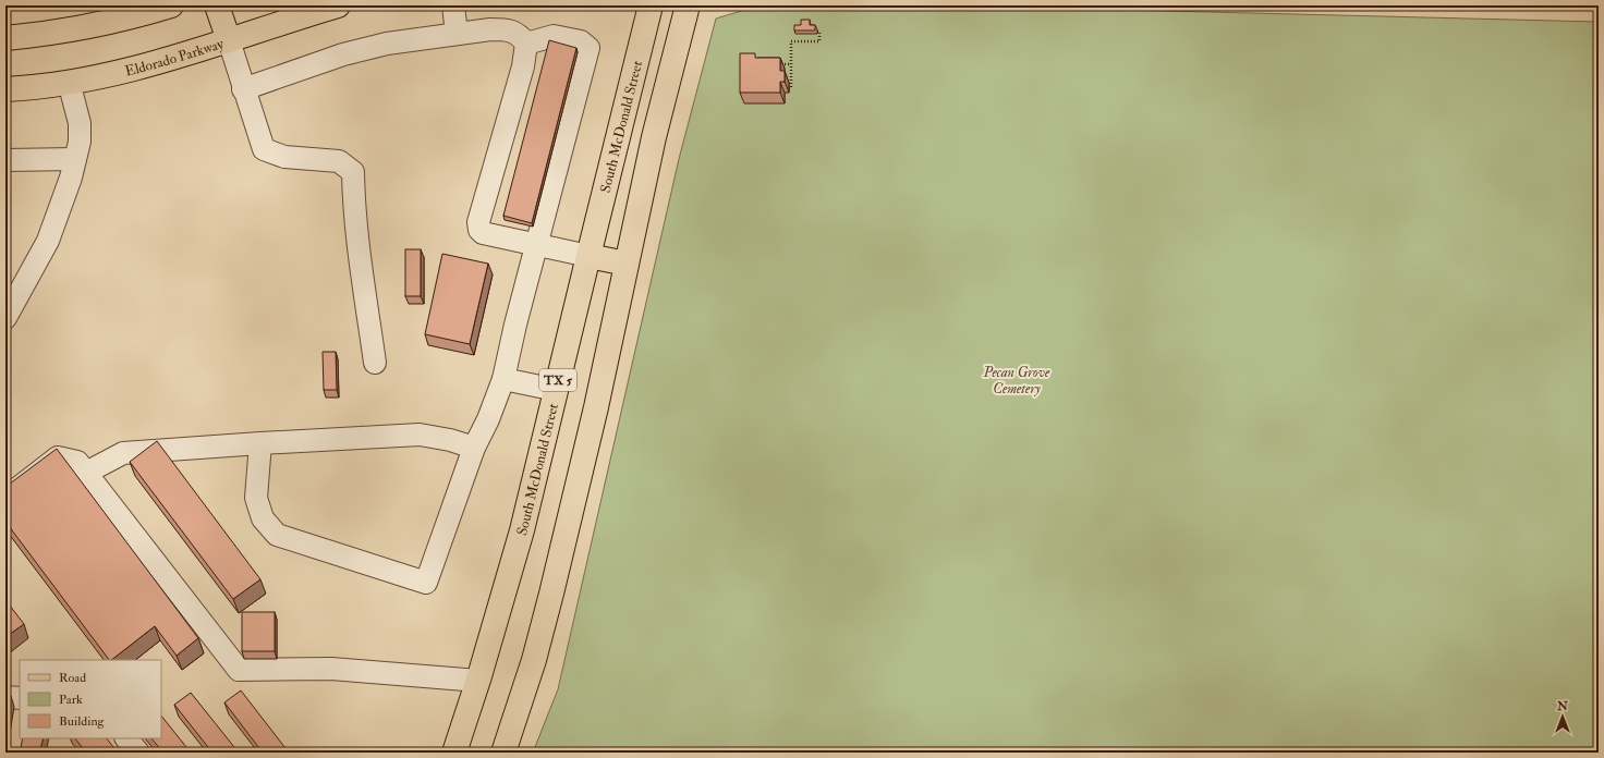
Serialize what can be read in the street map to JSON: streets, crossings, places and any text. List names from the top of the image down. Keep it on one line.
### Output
{"streets":{"main road":["Eldorado Parkway","South McDonald Street","TX 5"]},"parks":["Pecan Grove Cemetery"],"legend":["Road","Park","Building"],"north":"top"}
